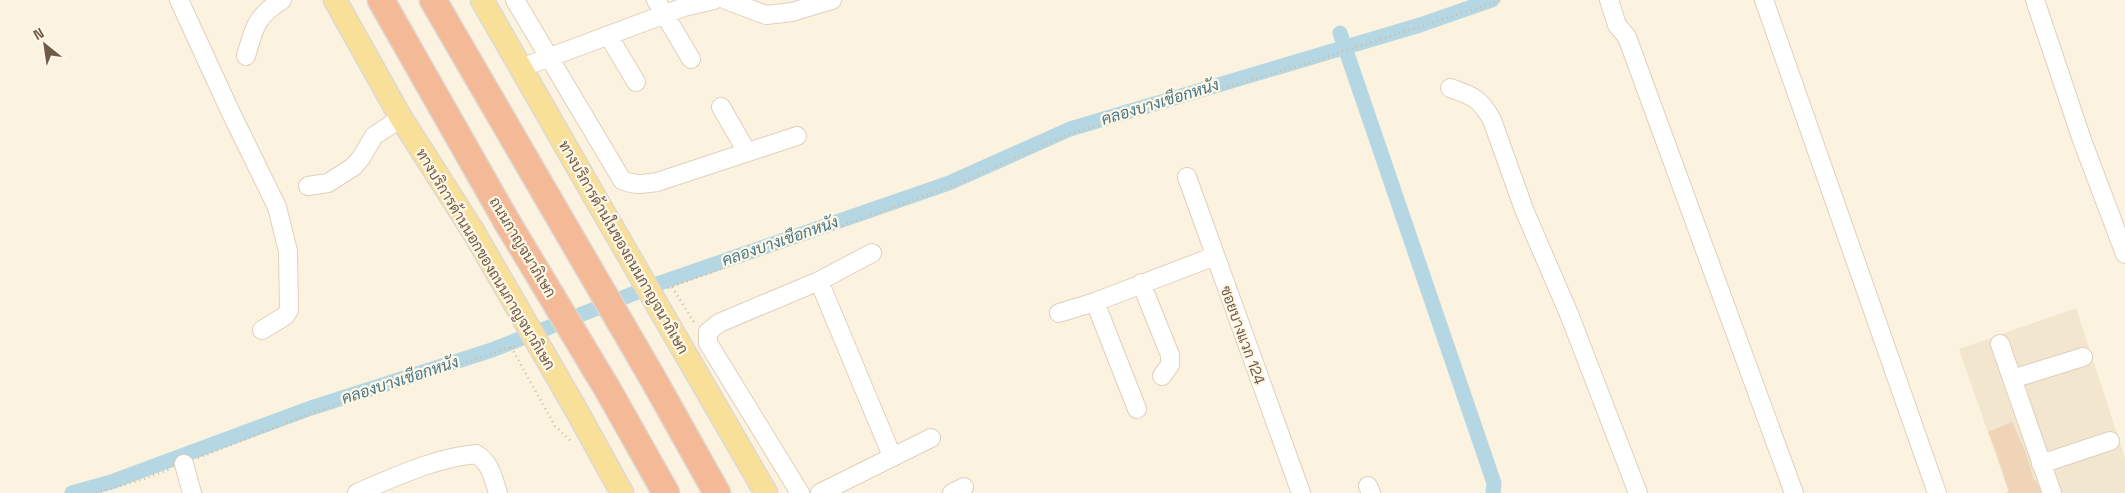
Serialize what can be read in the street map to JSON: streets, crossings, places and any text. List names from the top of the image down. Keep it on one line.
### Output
{"streets":{"highway":["ถนนกาญจนาภิเษก"],"main road":["ทางบริการด้านในของถนนกาญจนาภิเษก","ทางบริการด้านนอกของถนนกาญจนาภิเษก"],"street":["ซอยบางแวก 124"]},"water":["คลองบางเชือกหนัง"],"north":"top left"}
